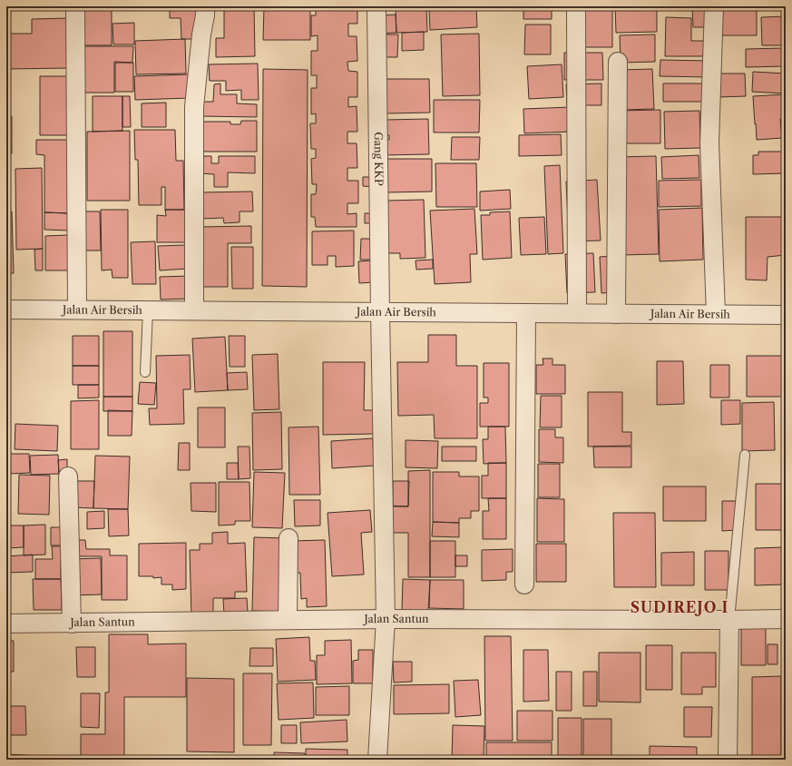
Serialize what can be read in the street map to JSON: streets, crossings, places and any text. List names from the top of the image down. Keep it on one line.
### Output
{"streets":{"street":["Gang KKP","Jalan Air Bersih","Jalan Santun"]},"crossings":[["Gang KKP","Jalan Air Bersih"],["Gang KKP","Jalan Santun"]],"districts":["SUDIREJO I"]}
